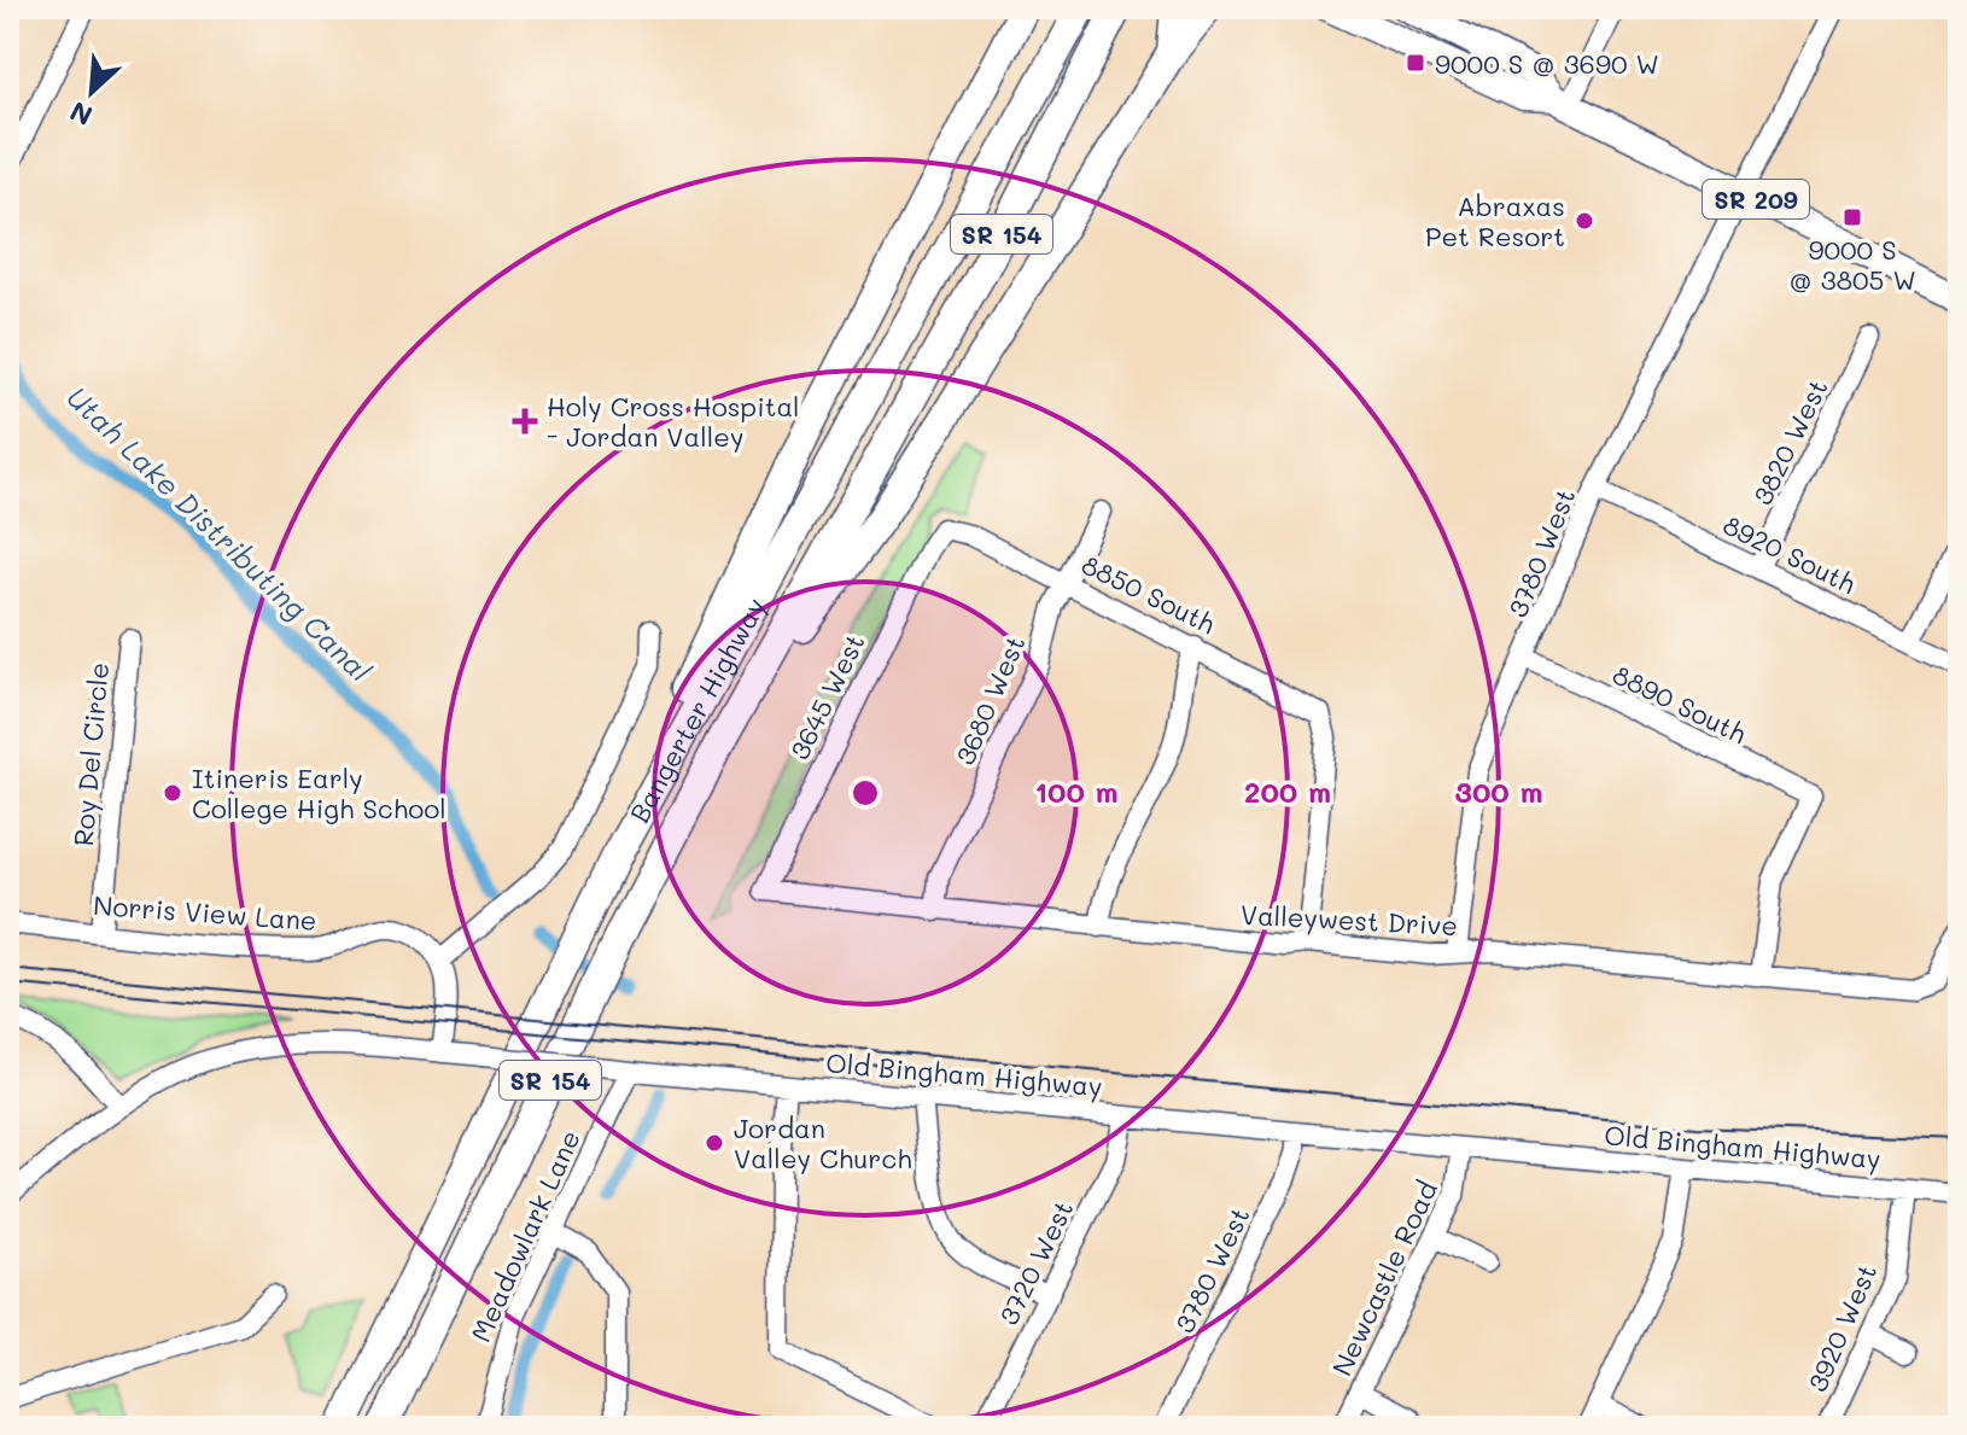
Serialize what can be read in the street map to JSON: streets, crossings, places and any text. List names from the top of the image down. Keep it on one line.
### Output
{"streets":{"highway":["SR 154","Bangerter Highway"],"main road":["SR 209"],"street":["3820 West","3780 West","8920 South","8850 South","3645 West","3680 West","8890 South","Roy Del Circle","Norris View Lane","Valleywest Drive","Old Bingham Highway","Meadowlark Lane","3720 West","Newcastle Road","3920 West"]},"crossings":[["SR 209","3780 West"],["3820 West","8920 South"],["3780 West","8920 South"],["3780 West","8890 South"],["3780 West","Valleywest Drive"],["3780 West","Old Bingham Highway"],["8850 South","3645 West"],["8850 South","3680 West"],["8850 South","Valleywest Drive"],["3645 West","Valleywest Drive"],["3680 West","Valleywest Drive"],["8890 South","Valleywest Drive"],["Roy Del Circle","Norris View Lane"],["Old Bingham Highway","Meadowlark Lane"],["Old Bingham Highway","3720 West"],["Old Bingham Highway","Newcastle Road"],["Old Bingham Highway","3920 West"]],"water":["Utah Lake Distributing Canal"],"places":{"transit":["9000 S @ 3690 W","9000 S @ 3805 W"],"other":["Abraxas Pet Resort","Itineris Early College High School","Jordan Valley Church"],"health":["Holy Cross Hospital - Jordan Valley"]},"north":"bottom left","rings":["100 m","200 m","300 m"]}
